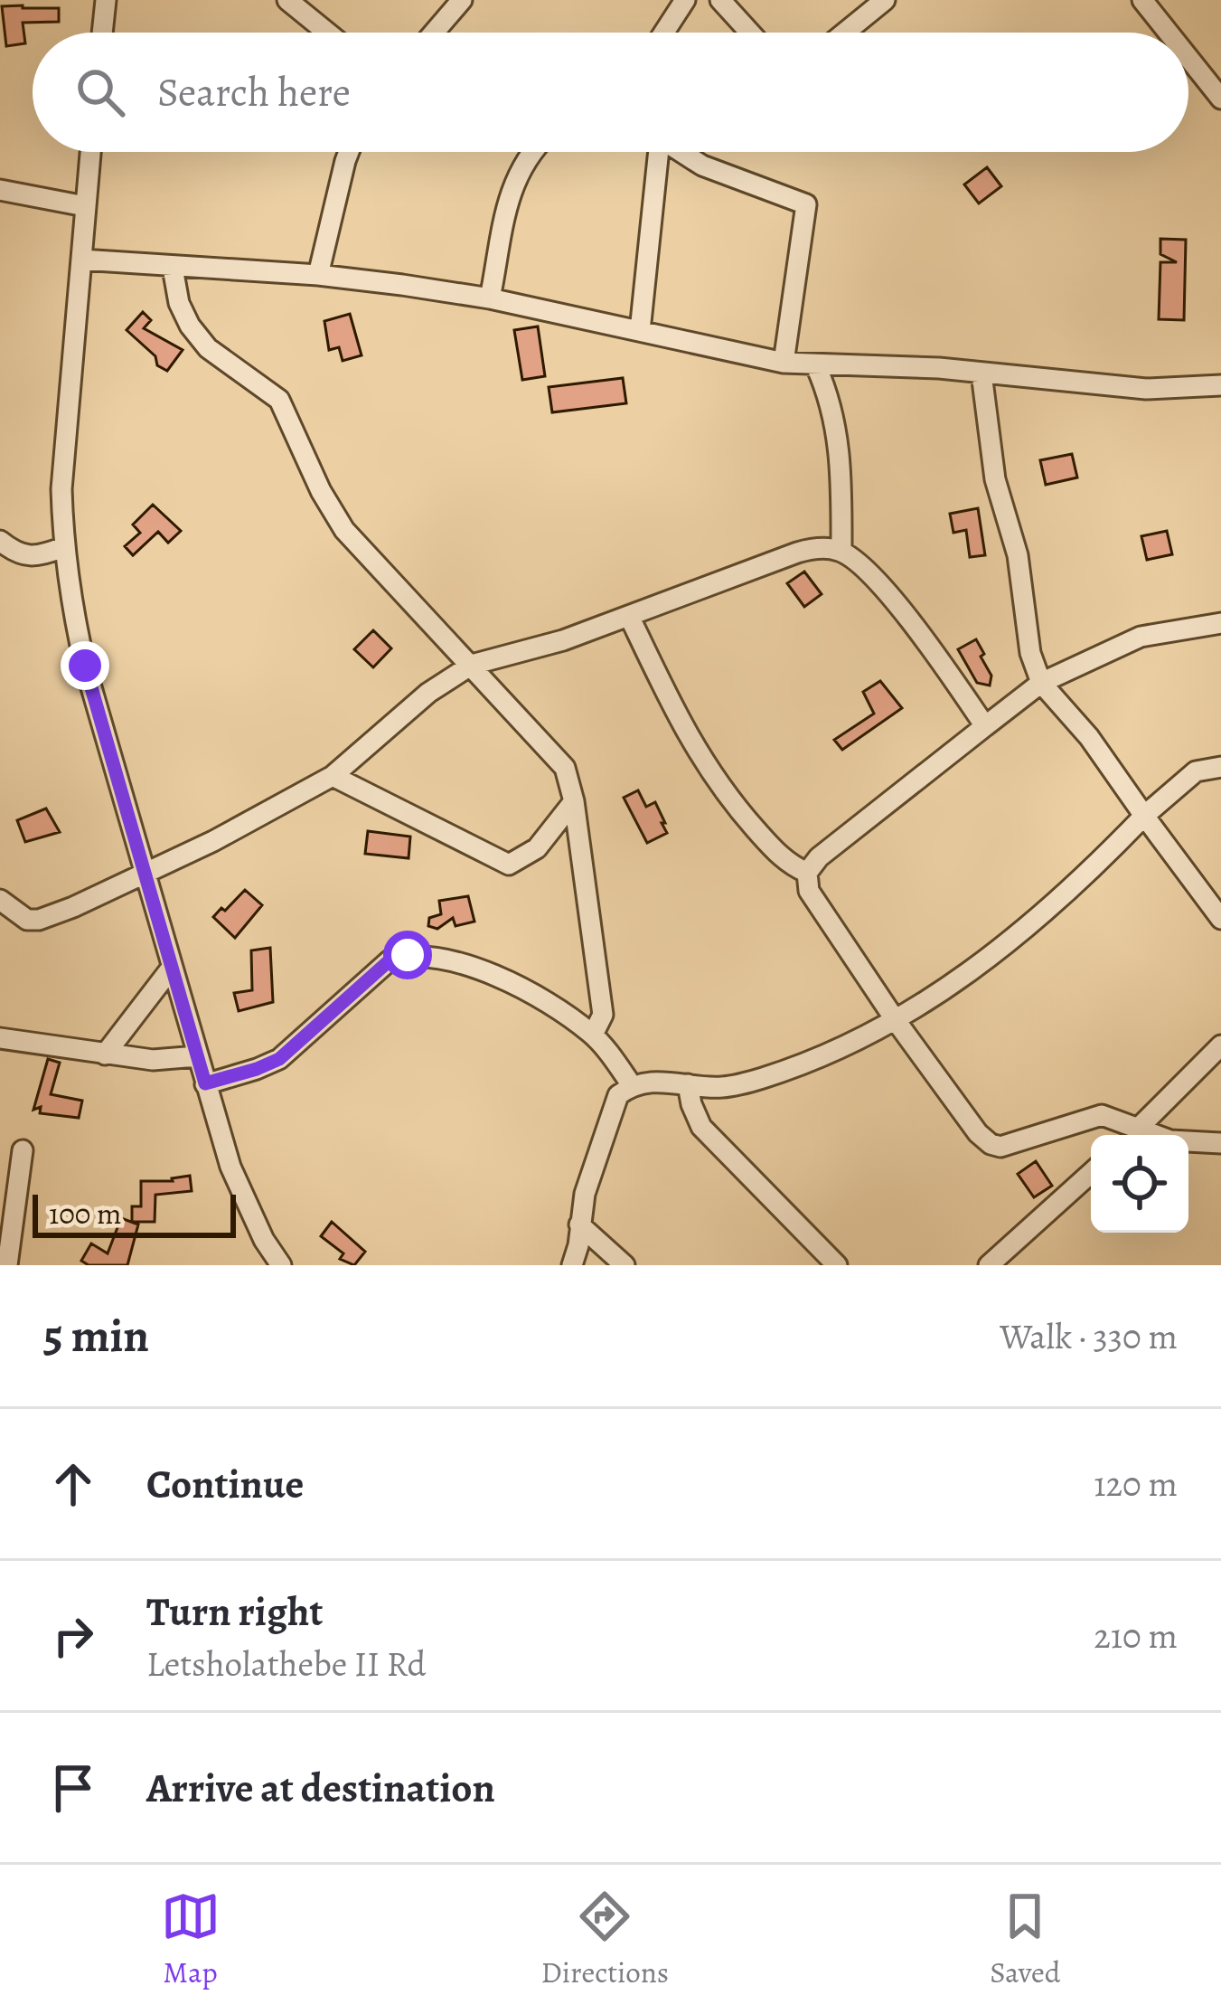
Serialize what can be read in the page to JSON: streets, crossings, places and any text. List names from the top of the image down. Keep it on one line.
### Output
{"scale_bar":"100 m","page":{"search":"Search here","scale":"100 m","heading":["5 min","Walk · 330 m"],"list":[["Continue","120 m"],["Turn right","Letsholathebe II Rd","210 m"],"Arrive at destination"],"nav":["Map","Directions","Saved"]}}
